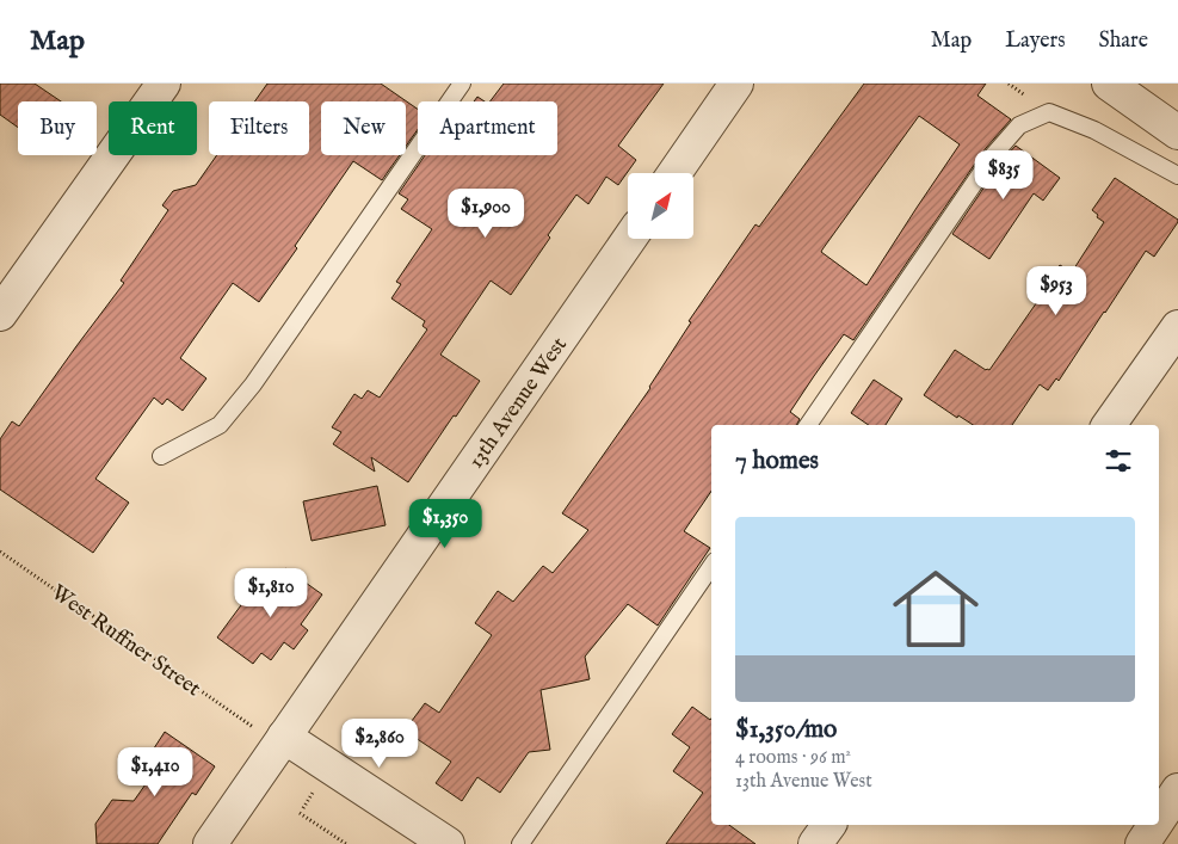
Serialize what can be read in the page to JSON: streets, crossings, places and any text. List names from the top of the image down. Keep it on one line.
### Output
{"streets":{"street":["13th Avenue West"],"path":["West Ruffner Street"]},"north":"top right","page":{"header":"Map","nav":["Map","Layers","Share"],"chip":["Buy","Rent","Filters","New","Apartment"],"price":["$835","$1,900","$953","$1,350","$1,810","$2,860","$1,410"],"heading":"7 homes","list":[{"name":"$1,350/mo","note":"4 rooms · 96 m² · 13th Avenue West"}]}}
